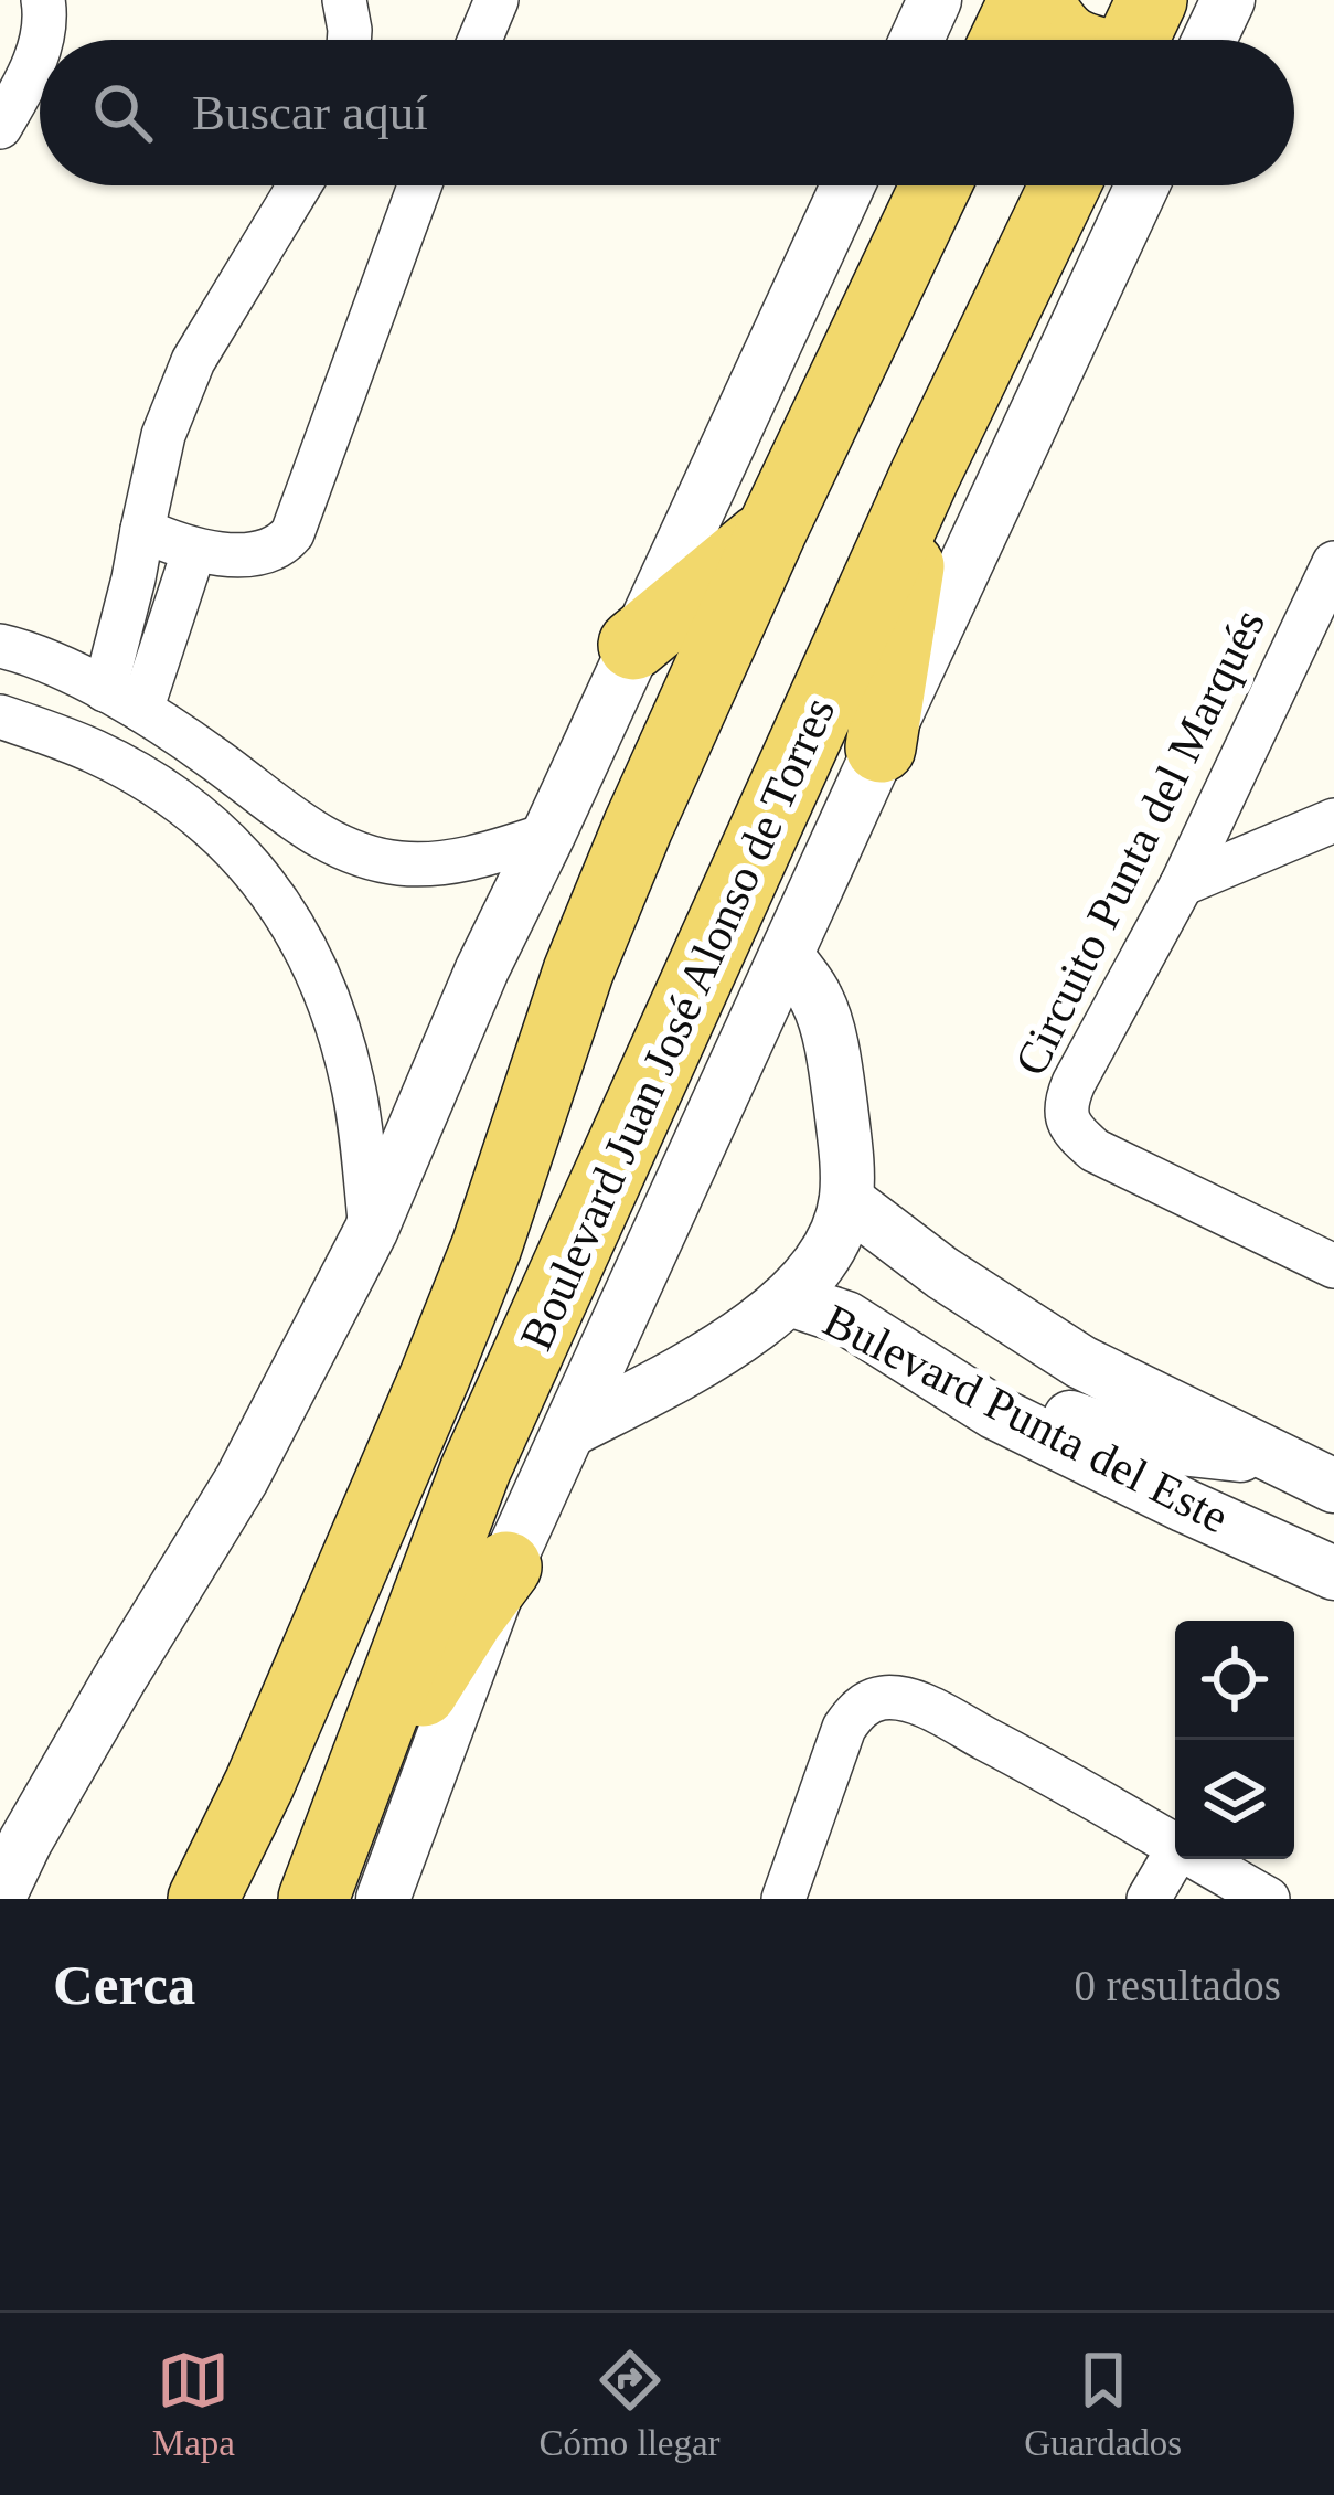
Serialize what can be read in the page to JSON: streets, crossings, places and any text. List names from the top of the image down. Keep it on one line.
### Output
{"streets":{"main road":["Boulevard Juan José Alonso de Torres"],"street":["Circuito Punta del Marqués","Bulevard Punta del Este"]},"page":{"search":"Buscar aquí","heading":["Cerca","0 resultados"],"nav":["Mapa","Cómo llegar","Guardados"]}}
